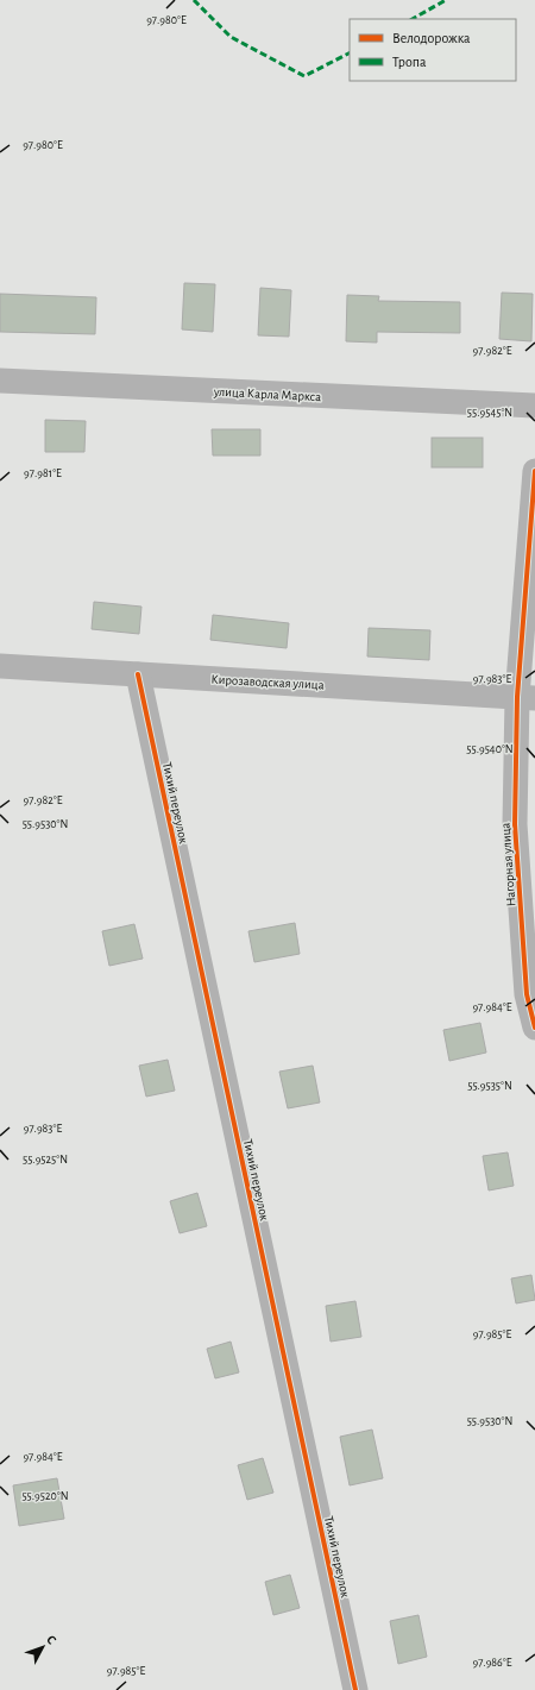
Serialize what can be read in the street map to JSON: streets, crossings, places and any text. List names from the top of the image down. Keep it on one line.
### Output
{"streets":{"street":["улица Карла Маркса","Кирозаводская улица","Тихий переулок","Нагорная улица"]},"crossings":[["Кирозаводская улица","Тихий переулок"],["Кирозаводская улица","Нагорная улица"]],"legend":["Велодорожка","Тропа"],"north":"top right","coordinates":["97.980°E","97.982°E","55.9545°N","97.981°E","97.983°E","55.9540°N","55.9530°N","97.984°E","55.9535°N","55.9525°N","97.985°E","55.9520°N","97.986°E"]}
